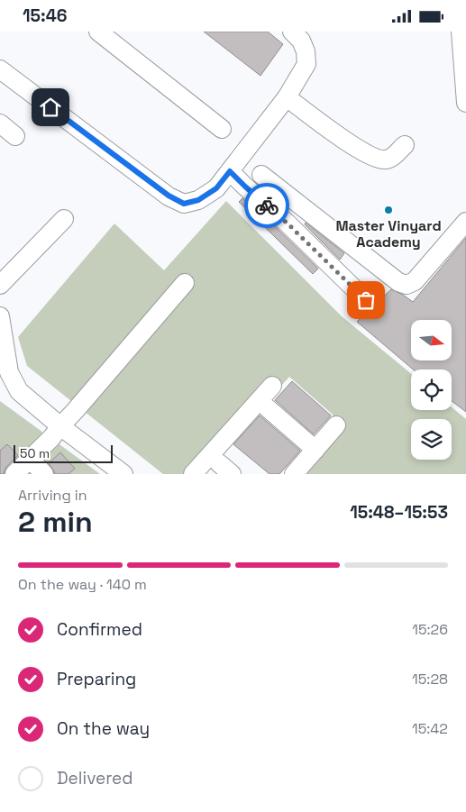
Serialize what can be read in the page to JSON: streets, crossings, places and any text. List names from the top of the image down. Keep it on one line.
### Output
{"places":["Master Vinyard Academy"],"scale_bar":"50 m","north":"right","page":{"status":"15:46","scale":"50 m","heading":["2 min","Arriving in","15:48–15:53"],"bar":"On the way · 140 m","list":[["Confirmed","15:26"],["Preparing","15:28"],["On the way","15:42"],"Delivered"]}}
